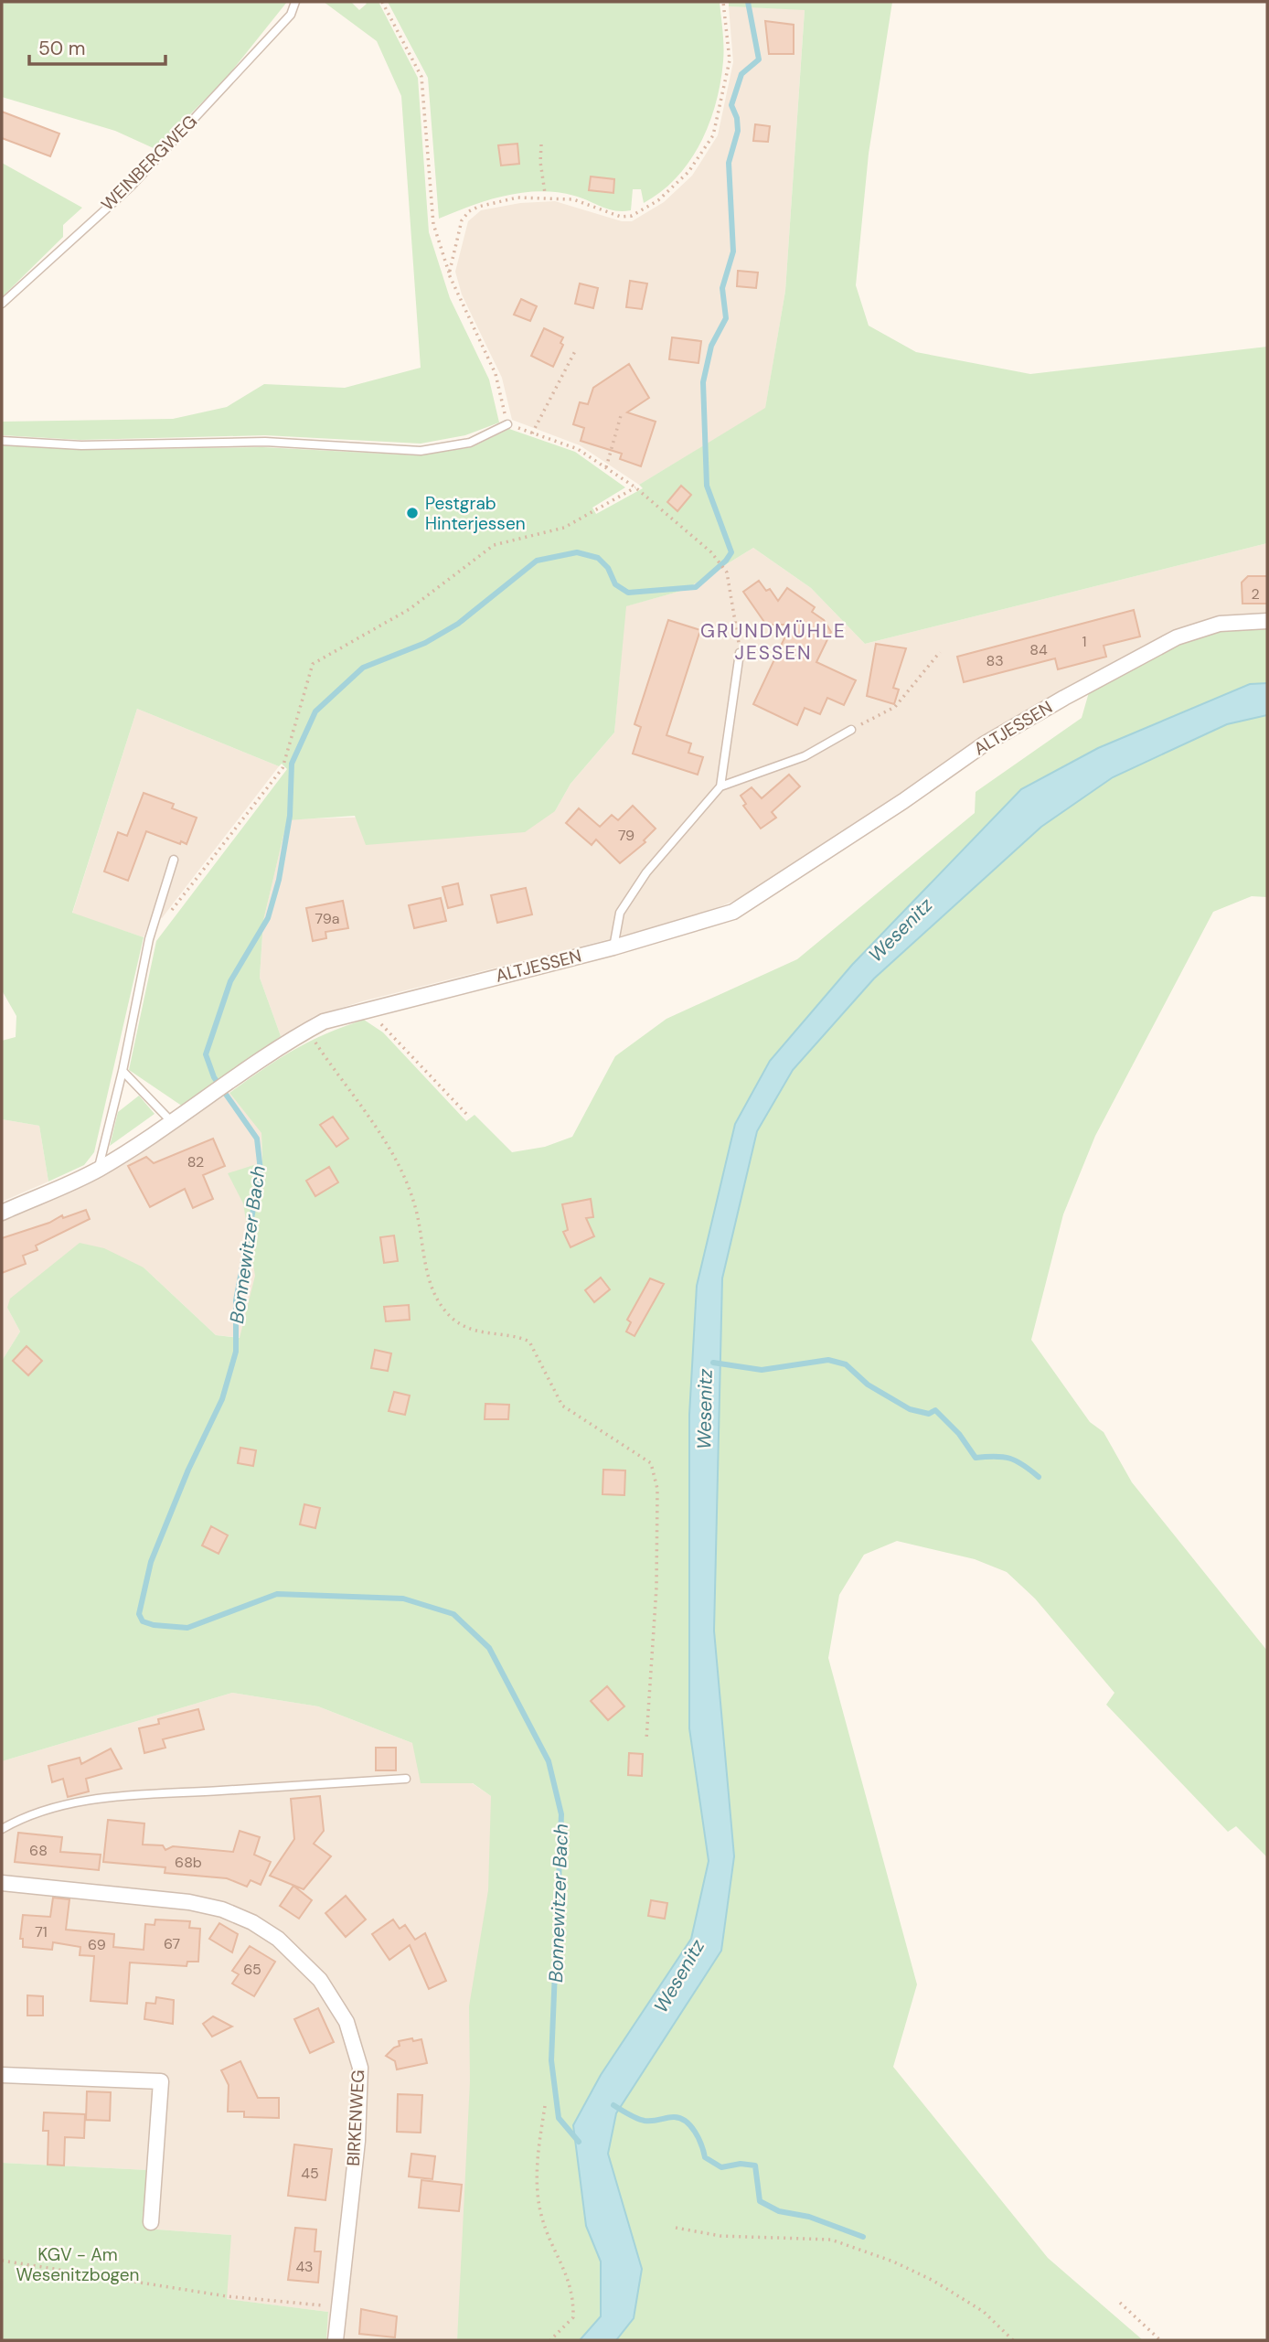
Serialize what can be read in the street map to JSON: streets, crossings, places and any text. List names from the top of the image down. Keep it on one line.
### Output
{"streets":{"street":["ALTJESSEN","BIRKENWEG"],"lane":["WEINBERGWEG"]},"districts":["GRUNDMÜHLE JESSEN"],"water":["Wesenitz","Bonnewitzer Bach"],"parks":["KGV - Am Wesenitzbogen"],"places":["Pestgrab Hinterjessen"],"house_numbers":["2","1","84","83","79","79a","82","68","68b","71","67","69","65","45","43"],"scale_bar":"50 m"}
